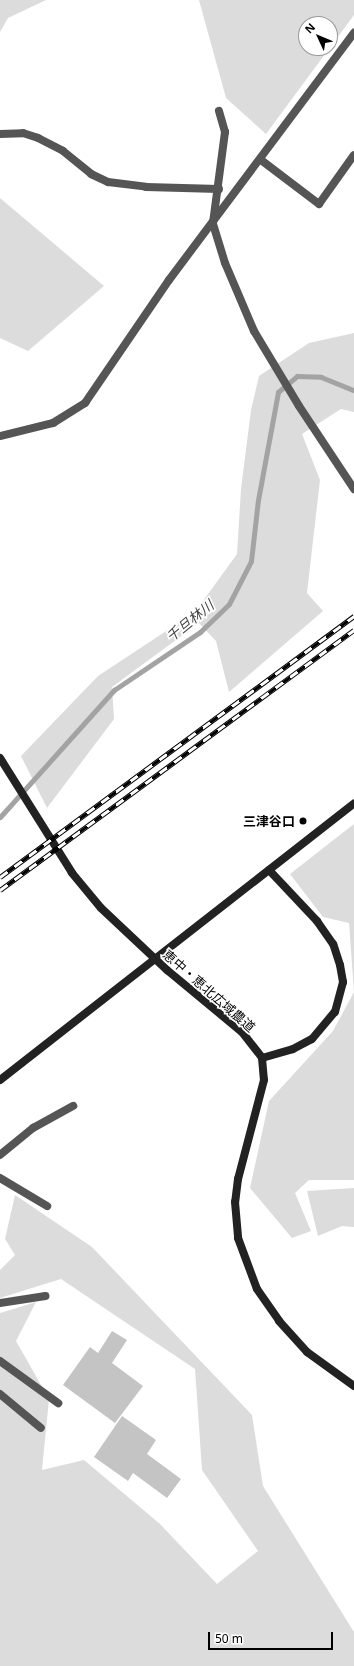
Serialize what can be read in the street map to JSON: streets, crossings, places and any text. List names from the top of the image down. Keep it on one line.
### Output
{"streets":{"street":["恵中・恵北広域農道"]},"water":["千旦林川"],"places":["三津谷口"],"scale_bar":"50 m","north":"top left"}
